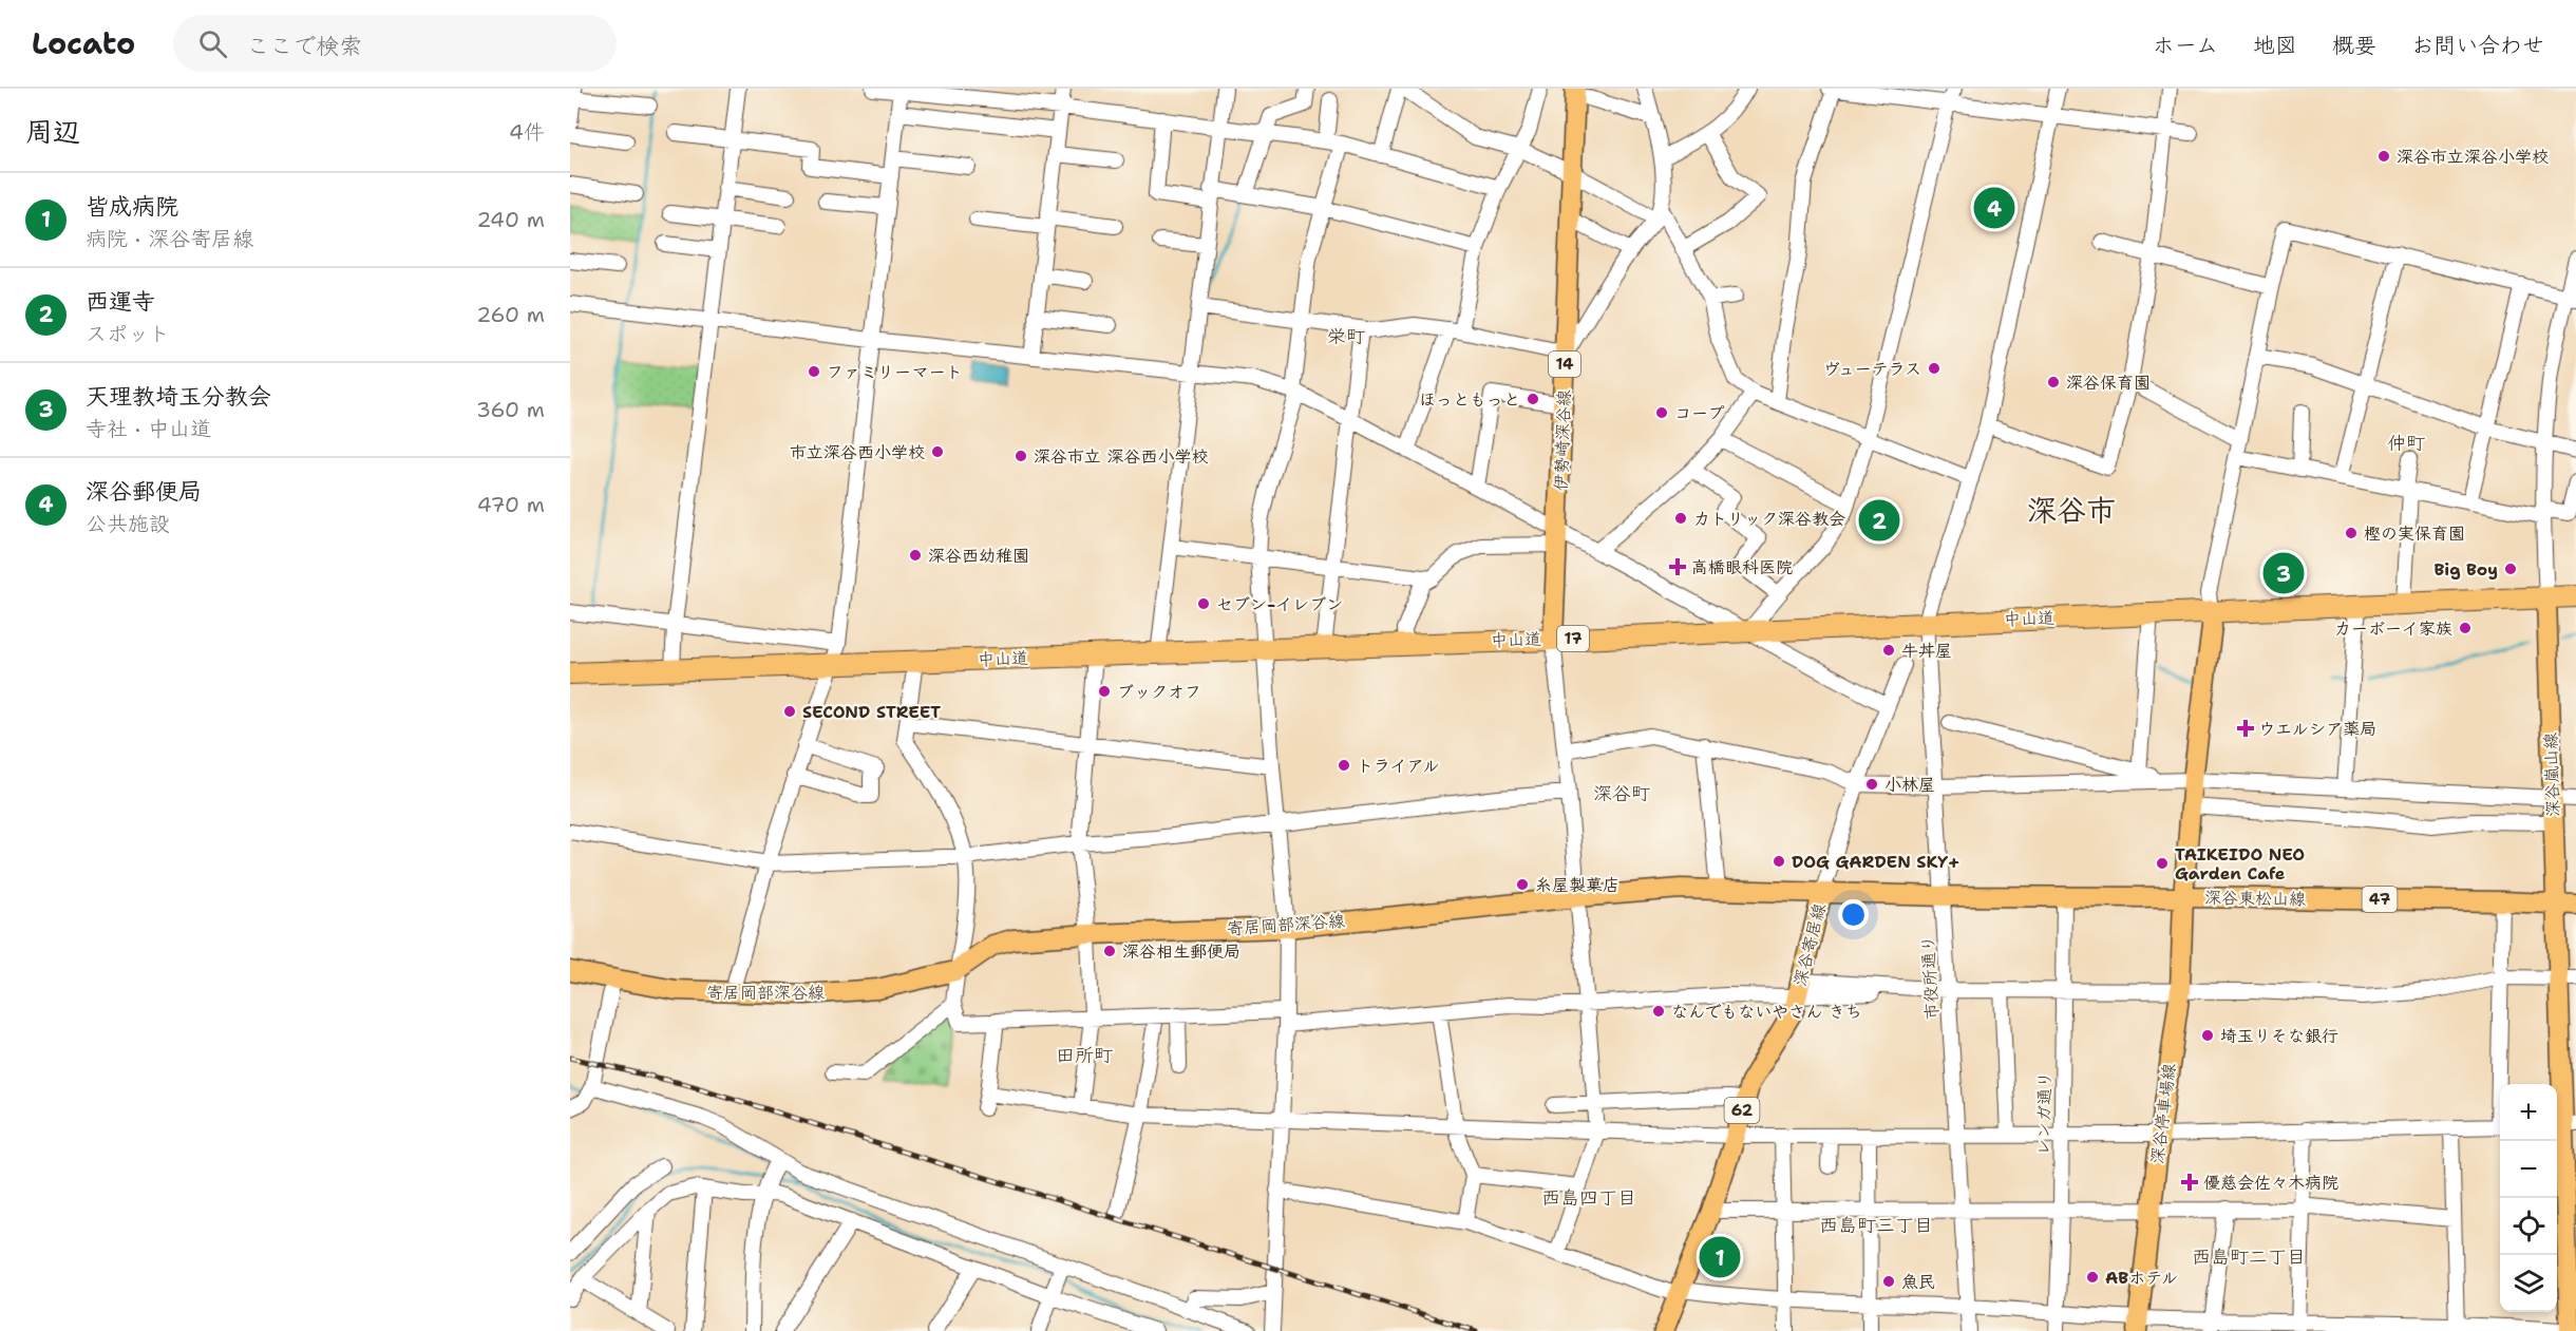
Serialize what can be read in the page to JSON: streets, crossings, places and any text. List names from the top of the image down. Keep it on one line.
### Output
{"streets":{"highway":["中山道","17"],"main road":["14","伊勢崎深谷線","深谷嵐山線","深谷東松山線","47","寄居岡部深谷線","深谷寄居線","62","深谷停車場線"],"street":["市役所通り","レンガ通り"]},"crossings":[["伊勢崎深谷線","中山道"],["中山道","深谷嵐山線"],["中山道","深谷東松山線"],["中山道","市役所通り"],["深谷嵐山線","深谷東松山線"],["深谷東松山線","深谷寄居線"],["深谷東松山線","深谷停車場線"],["寄居岡部深谷線","深谷寄居線"],["深谷寄居線","市役所通り"],["深谷寄居線","レンガ通り"],["深谷寄居線","深谷停車場線"]],"districts":["栄町","仲町","深谷市","深谷町","田所町","西島四丁目","西島町三丁目","西島町二丁目"],"places":{"other":["深谷市立深谷小学校","ヴューテラス","ファミリーマート","深谷保育園","ほっともっと","コープ","市立深谷西小学校","深谷市立 深谷西小学校","カトリック深谷教会","樫の実保育園","深谷西幼稚園","Big Boy","セブン-イレブン","カーボーイ家族","牛丼屋","ブックオフ","SECOND STREET","トライアル","小林屋","DOG GARDEN SKY+","TAIKEIDO NEO Garden Cafe","糸屋製菓店","深谷相生郵便局","なんでもないやさん きち","埼玉りそな銀行","ABホテル","魚民"],"health":["高橋眼科医院","ウエルシア薬局","優慈会佐々木病院"]},"page":{"header":"Locato","search":"ここで検索","nav":["ホーム","地図","概要","お問い合わせ"],"heading":["周辺","4件"],"list":[{"mark":"1","name":"皆成病院","note":"病院 · 深谷寄居線","value":"240 m"},{"mark":"2","name":"西運寺","note":"スポット","value":"260 m"},{"mark":"3","name":"天理教埼玉分教会","note":"寺社 · 中山道","value":"360 m"},{"mark":"4","name":"深谷郵便局","note":"公共施設","value":"470 m"}],"pins":["4","2","3","1"],"map_buttons":["+","−"]}}
